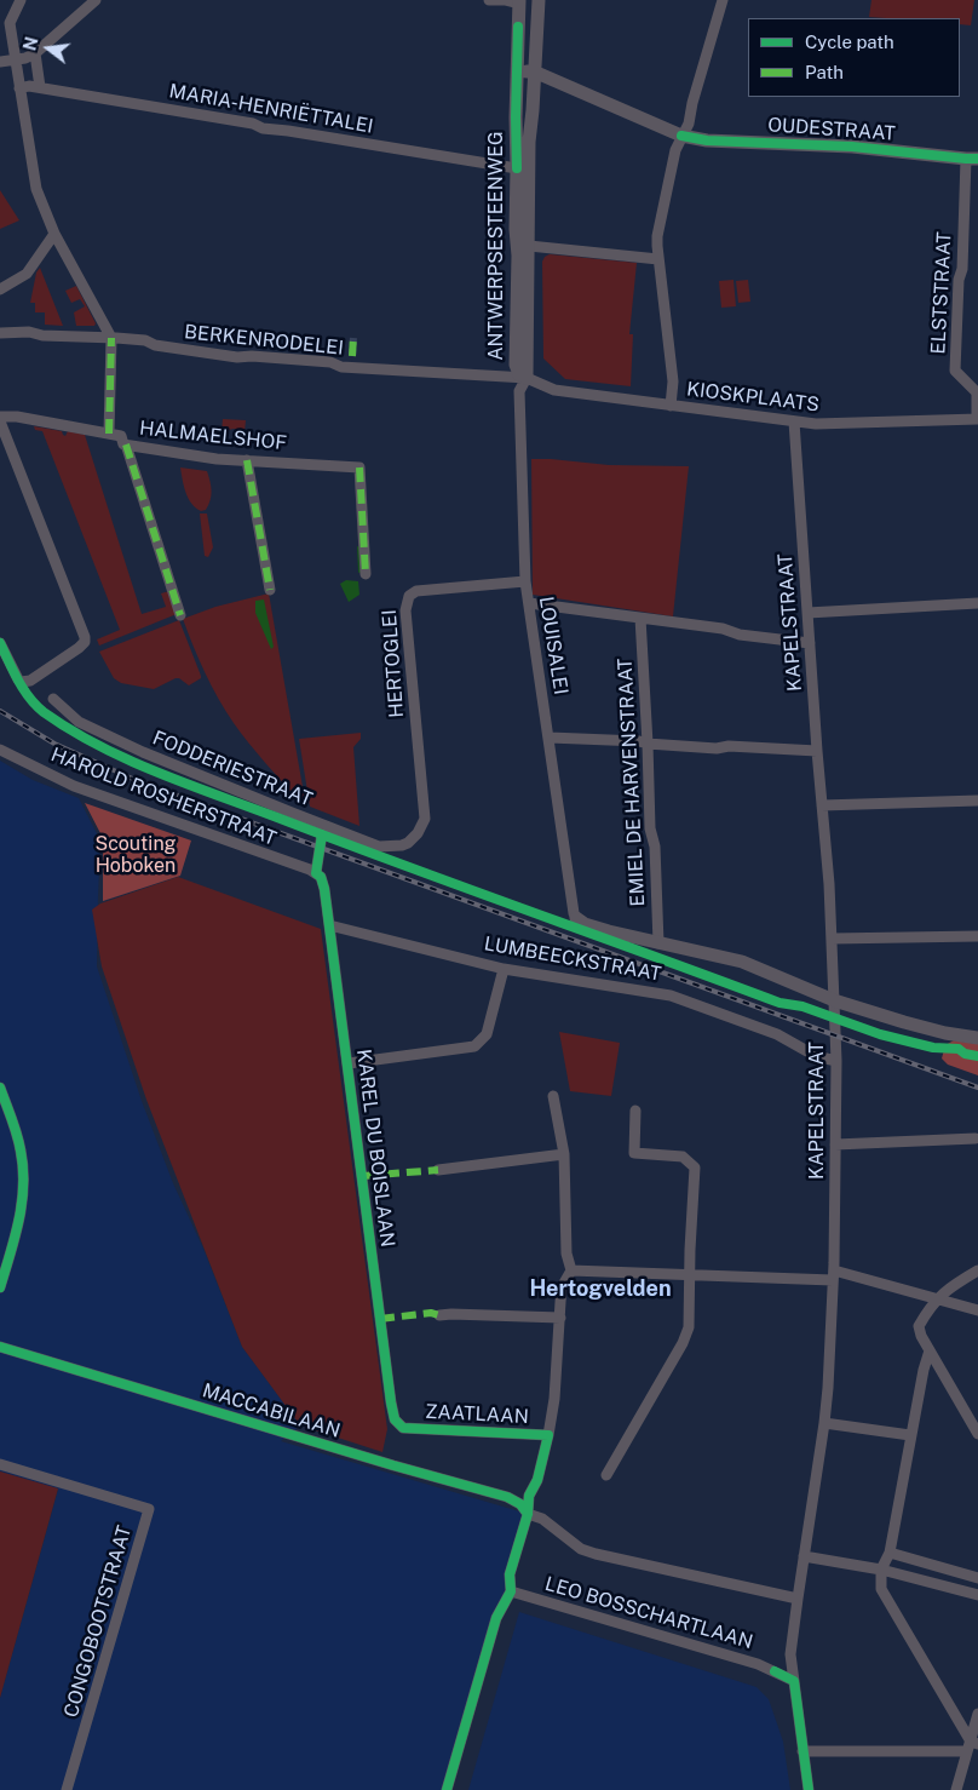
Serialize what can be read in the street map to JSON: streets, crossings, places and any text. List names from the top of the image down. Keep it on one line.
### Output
{"streets":{"street":["MARIA-HENRIËTTALEI","OUDESTRAAT","ANTWERPSESTEENWEG","ELSTSTRAAT","BERKENRODELEI","KIOSKPLAATS","HALMAELSHOF","KAPELSTRAAT","LOUISALEI","HERTOGLEI","FODDERIESTRAAT","EMIEL DE HARVENSTRAAT","HAROLD ROSHERSTRAAT","LUMBEECKSTRAAT","KAREL DU BOISLAAN","MACCABILAAN","ZAATLAAN","LEO BOSSCHARTLAAN","CONGOBOOTSTRAAT"]},"crossings":[["MARIA-HENRIËTTALEI","ANTWERPSESTEENWEG"],["OUDESTRAAT","ANTWERPSESTEENWEG"],["OUDESTRAAT","ELSTSTRAAT"],["ANTWERPSESTEENWEG","BERKENRODELEI"],["ANTWERPSESTEENWEG","KIOSKPLAATS"],["ANTWERPSESTEENWEG","LOUISALEI"],["ELSTSTRAAT","KIOSKPLAATS"],["BERKENRODELEI","KIOSKPLAATS"],["BERKENRODELEI","LOUISALEI"],["KIOSKPLAATS","KAPELSTRAAT"],["KIOSKPLAATS","LOUISALEI"],["KAPELSTRAAT","LUMBEECKSTRAAT"],["KAPELSTRAAT","MACCABILAAN"],["LOUISALEI","HERTOGLEI"],["HERTOGLEI","FODDERIESTRAAT"],["HAROLD ROSHERSTRAAT","KAREL DU BOISLAAN"],["LUMBEECKSTRAAT","KAREL DU BOISLAAN"],["KAREL DU BOISLAAN","ZAATLAAN"]],"districts":["Hertogvelden"],"parks":["Scouting Hoboken"],"legend":["Cycle path","Path"],"north":"left"}
